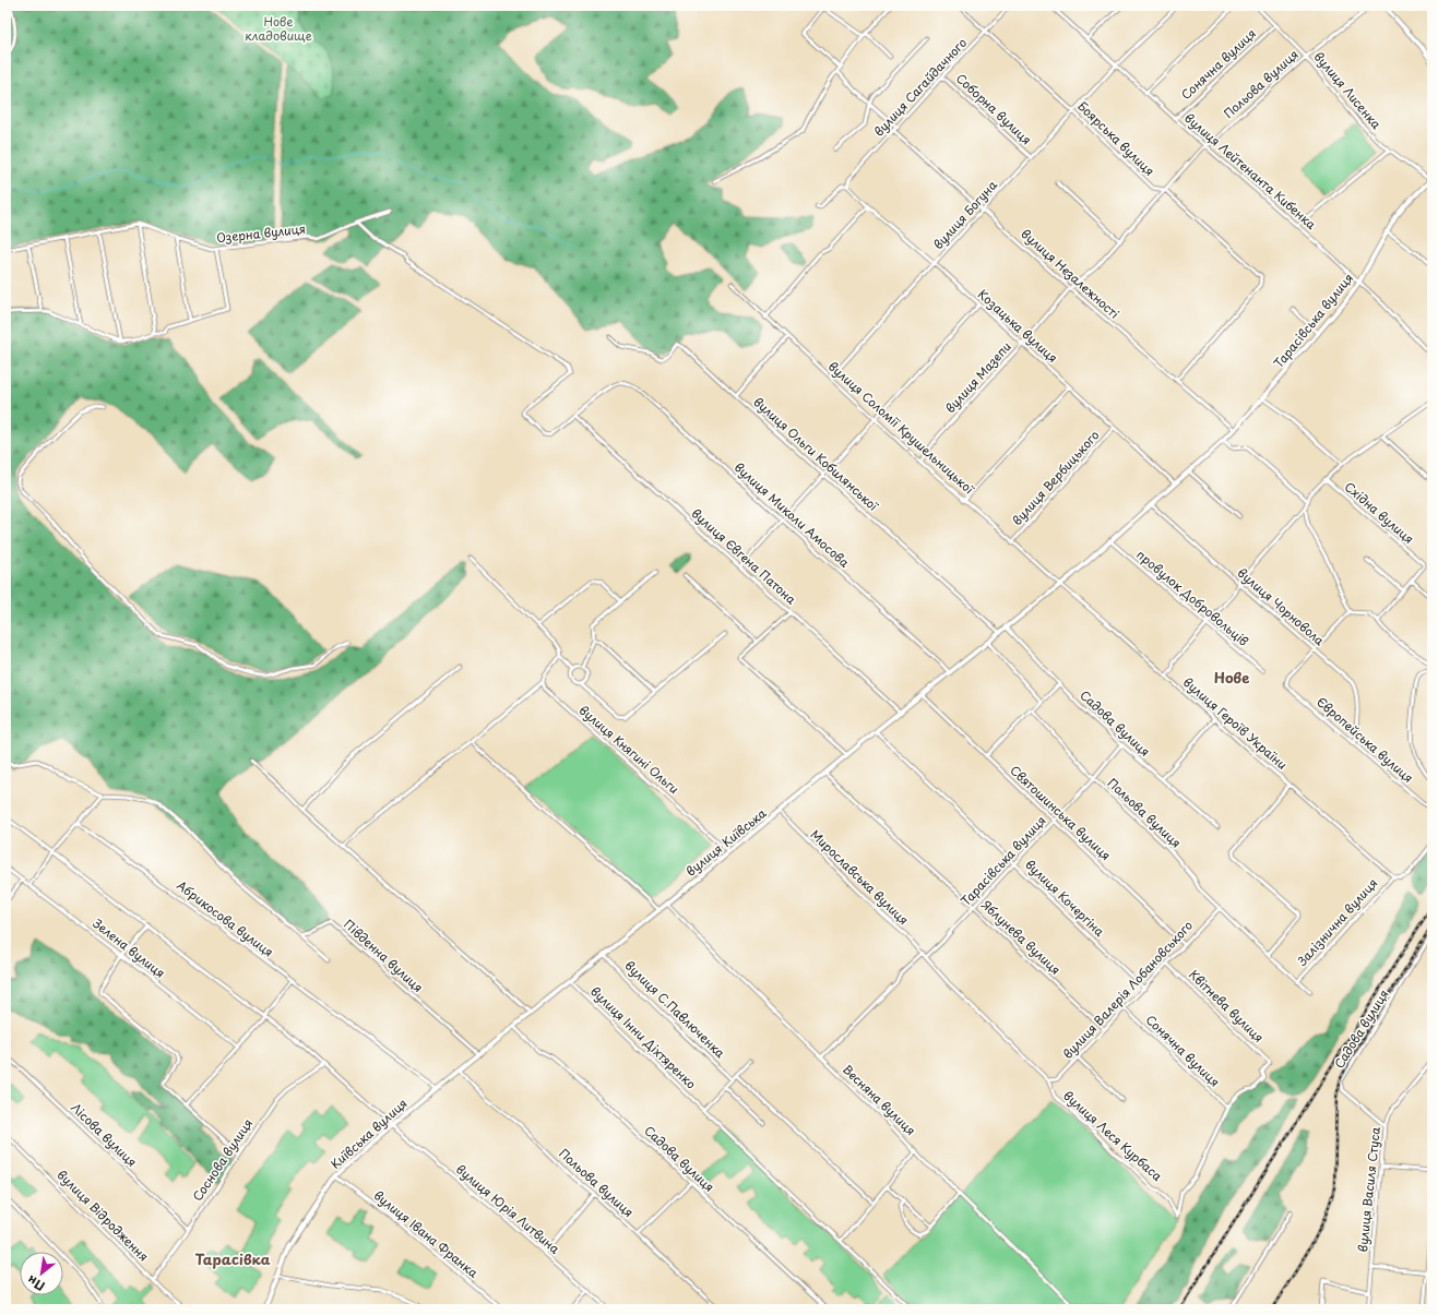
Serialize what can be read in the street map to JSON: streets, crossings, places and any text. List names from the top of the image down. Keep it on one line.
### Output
{"streets":{"street":["Сонячна вулиця","Польова вулиця","вулиця Сагайдачного","вулиця Лисенка","Соборна вулиця","Боярська вулиця","вулиця Лейтенанта Кибенка","вулиця Богуна","Озерна вулиця","вулиця Незалежності","Тарасівська вулиця","Козацька вулиця","вулиця Мазепи","вулиця Соломії Крушельницької","вулиця Ольги Кобилянської","вулиця Вербицького","Східна вулиця","вулиця Миколи Амосова","вулиця Євгена Патона","провулок Добровольців","вулиця Чорновола","Садова вулиця","вулиця Героїв України","Європейська вулиця","вулиця Княгині Ольги","Святошинська вулиця","вулиця Київська","Мирославська вулиця","вулиця Кочергіна","Абрикосова вулиця","Залізнична вулиця","Яблунева вулиця","Зелена вулиця","Південна вулиця","вулиця Валерія Лобановського","Квітнева вулиця","вулиця С.Павлюченка","вулиця Інни Діхтяренко","Весняна вулиця","Київська вулиця","Лісова вулиця","вулиця Леся Курбаса","Соснова вулиця","вулиця Василя Стуса","вулиця Юрія Литвина","вулиця Відродження","вулиця Івана Франка"]},"crossings":[["Сонячна вулиця","вулиця Лисенка"],["Сонячна вулиця","вулиця Лейтенанта Кибенка"],["Сонячна вулиця","вулиця Валерія Лобановського"],["Сонячна вулиця","Квітнева вулиця"],["Сонячна вулиця","вулиця Леся Курбаса"],["Польова вулиця","вулиця Лисенка"],["Польова вулиця","Боярська вулиця"],["Польова вулиця","вулиця Лейтенанта Кибенка"],["Польова вулиця","Тарасівська вулиця"],["Польова вулиця","вулиця Мазепи"],["Польова вулиця","Залізнична вулиця"],["Польова вулиця","вулиця Валерія Лобановського"],["Польова вулиця","Київська вулиця"],["вулиця Сагайдачного","Соборна вулиця"],["вулиця Сагайдачного","Боярська вулиця"],["вулиця Сагайдачного","вулиця Незалежності"],["вулиця Сагайдачного","Козацька вулиця"],["вулиця Лисенка","Тарасівська вулиця"],["Соборна вулиця","вулиця Богуна"],["Боярська вулиця","вулиця Богуна"],["Боярська вулиця","вулиця Незалежності"],["вулиця Лейтенанта Кибенка","вулиця Богуна"],["вулиця Лейтенанта Кибенка","Тарасівська вулиця"],["вулиця Богуна","вулиця Незалежності"],["вулиця Богуна","Козацька вулиця"],["вулиця Богуна","вулиця Соломії Крушельницької"],["вулиця Незалежності","Тарасівська вулиця"],["вулиця Незалежності","вулиця Мазепи"],["Тарасівська вулиця","Козацька вулиця"],["Тарасівська вулиця","провулок Добровольців"],["Тарасівська вулиця","вулиця Чорновола"],["Тарасівська вулиця","Садова вулиця"],["Тарасівська вулиця","Святошинська вулиця"],["Тарасівська вулиця","вулиця Київська"],["Тарасівська вулиця","Мирославська вулиця"],["Тарасівська вулиця","вулиця Кочергіна"],["Тарасівська вулиця","Яблунева вулиця"],["Тарасівська вулиця","вулиця Леся Курбаса"],["Козацька вулиця","вулиця Мазепи"],["Козацька вулиця","вулиця Вербицького"],["вулиця Мазепи","вулиця Соломії Крушельницької"],["вулиця Соломії Крушельницької","вулиця Вербицького"],["вулиця Соломії Крушельницької","вулиця Героїв України"],["вулиця Соломії Крушельницької","вулиця Київська"],["вулиця Ольги Кобилянської","вулиця Київська"],["вулиця Миколи Амосова","вулиця Євгена Патона"],["вулиця Миколи Амосова","вулиця Київська"],["вулиця Євгена Патона","вулиця Київська"],["провулок Добровольців","вулиця Київська"],["вулиця Чорновола","Європейська вулиця"],["Садова вулиця","вулиця Київська"],["Садова вулиця","Київська вулиця"],["Садова вулиця","вулиця Василя Стуса"],["вулиця Героїв України","вулиця Київська"],["вулиця Героїв України","Залізнична вулиця"],["вулиця Княгині Ольги","вулиця Київська"],["Святошинська вулиця","вулиця Київська"],["Святошинська вулиця","вулиця Валерія Лобановського"],["вулиця Київська","Мирославська вулиця"],["вулиця Київська","вулиця Кочергіна"],["вулиця Київська","Яблунева вулиця"],["вулиця Київська","вулиця С.Павлюченка"],["вулиця Київська","вулиця Інни Діхтяренко"],["вулиця Київська","Весняна вулиця"],["вулиця Київська","Київська вулиця"],["Мирославська вулиця","вулиця Леся Курбаса"],["вулиця Кочергіна","вулиця Валерія Лобановського"],["Абрикосова вулиця","Київська вулиця"],["Яблунева вулиця","вулиця Валерія Лобановського"],["Південна вулиця","Київська вулиця"],["вулиця Валерія Лобановського","Квітнева вулиця"],["вулиця Валерія Лобановського","вулиця Леся Курбаса"],["Квітнева вулиця","вулиця Леся Курбаса"],["Київська вулиця","вулиця Юрія Литвина"],["Київська вулиця","вулиця Івана Франка"],["Лісова вулиця","Соснова вулиця"],["Соснова вулиця","вулиця Відродження"]],"districts":["Нове","Тарасівка"],"parks":["Нове кладовище"],"north":"bottom left"}
